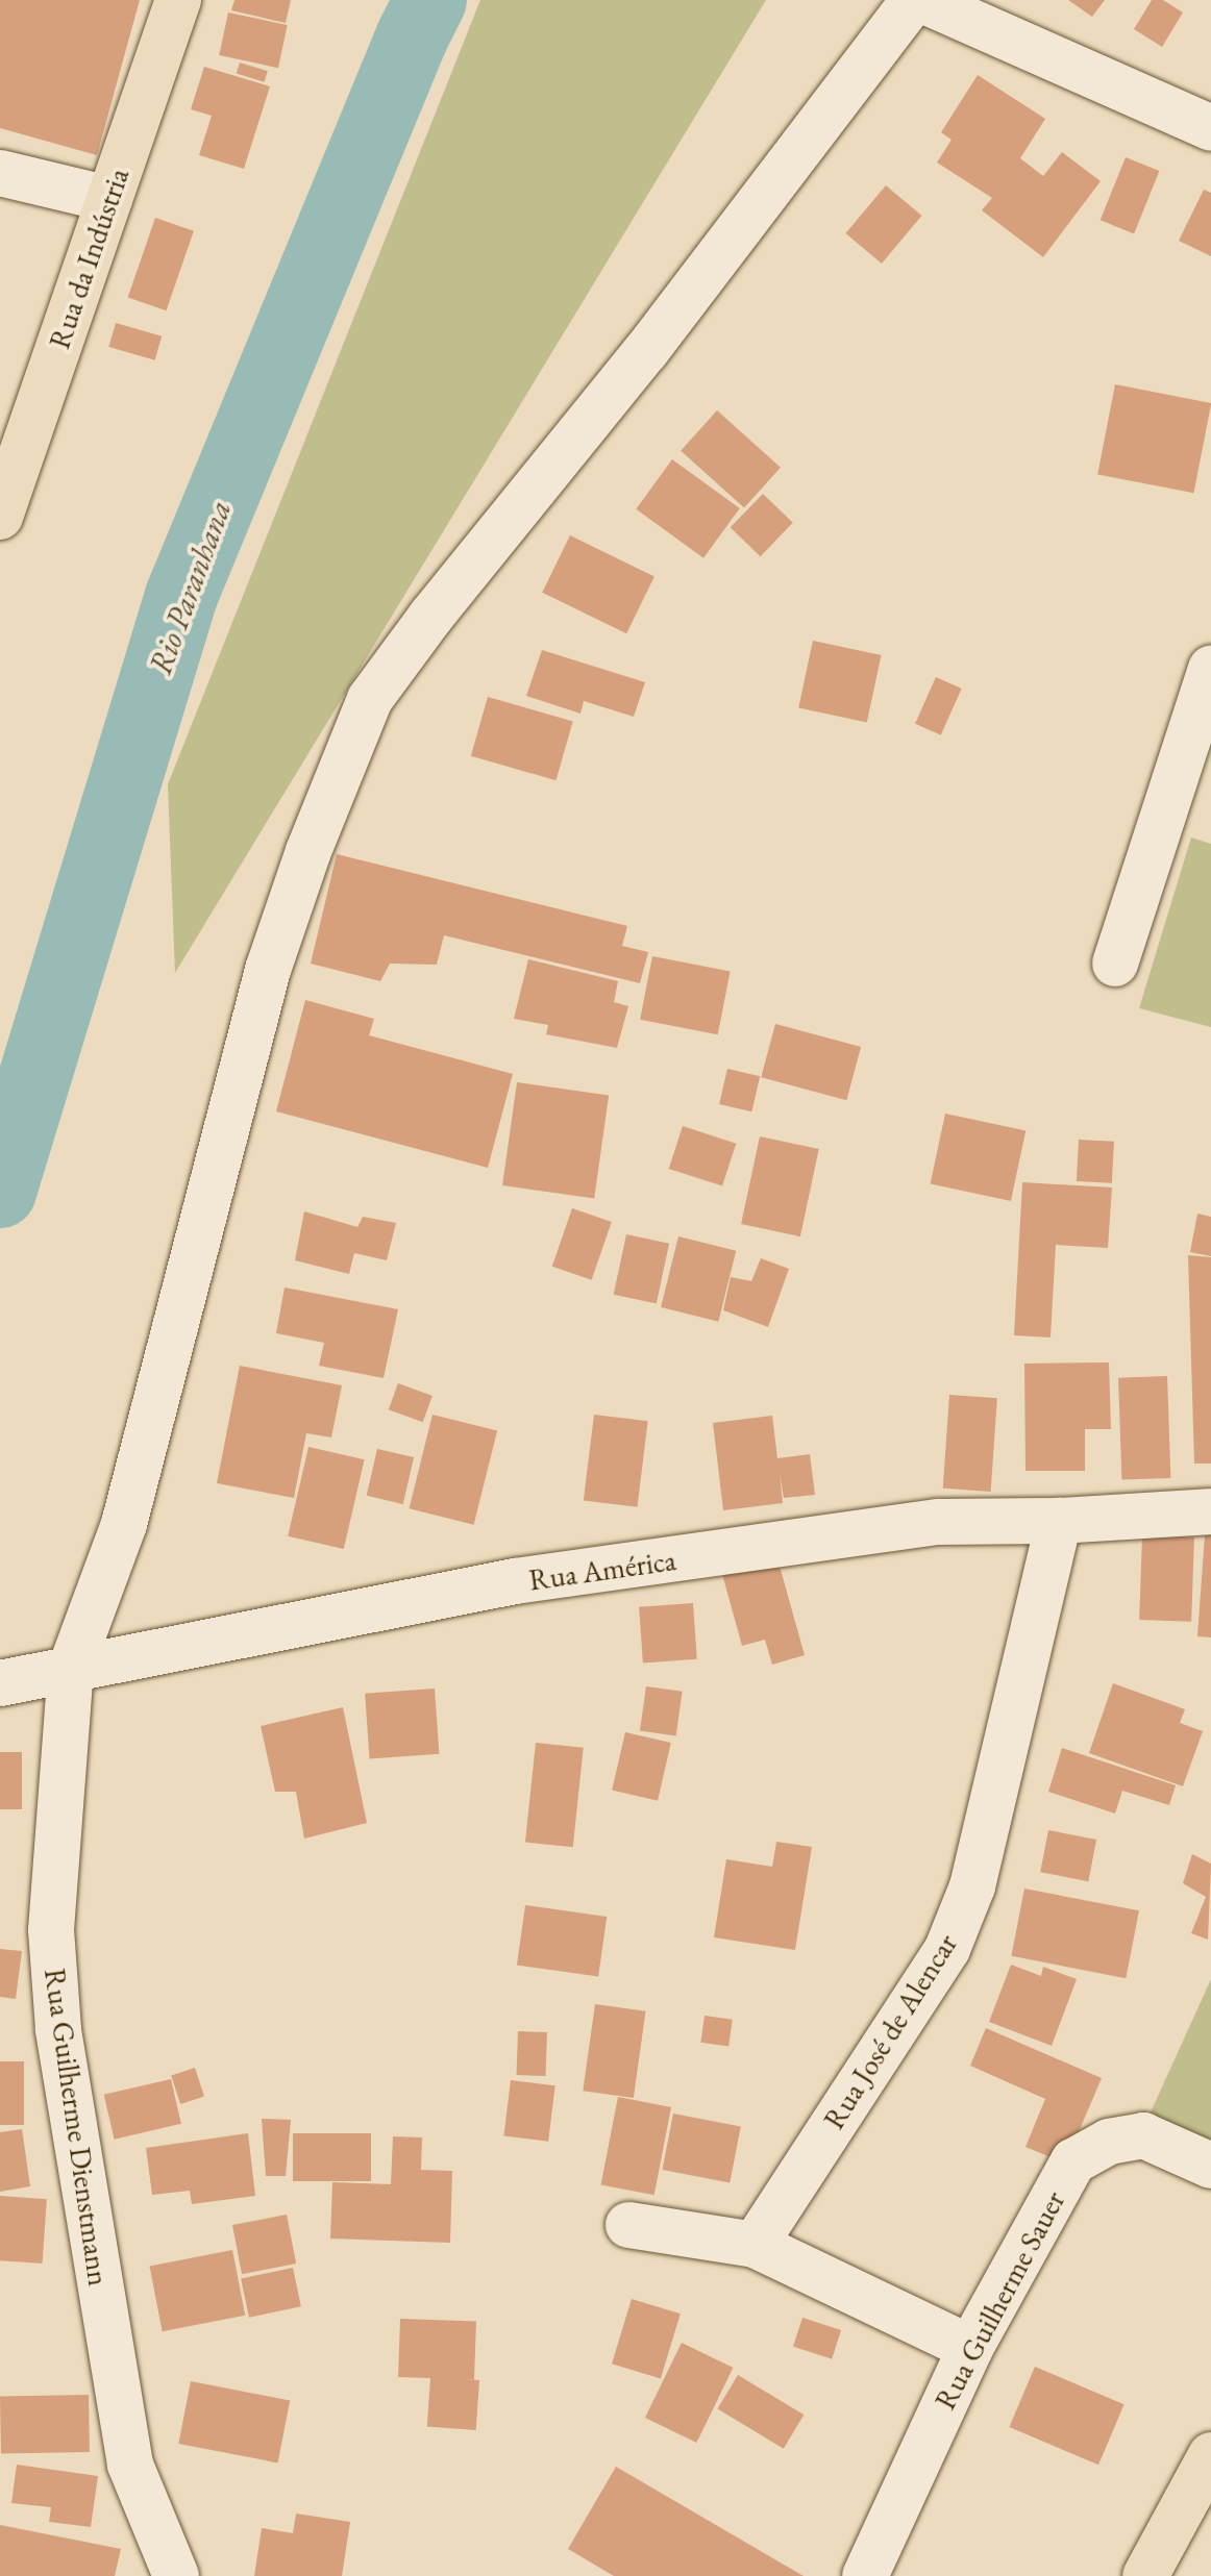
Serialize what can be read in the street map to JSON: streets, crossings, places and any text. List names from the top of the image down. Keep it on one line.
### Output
{"streets":{"main road":["Rua da Indústria"],"street":["Rua América","Rua José de Alencar","Rua Guilherme Dienstmann","Rua Guilherme Sauer"]},"crossings":[["Rua América","Rua José de Alencar"],["Rua América","Rua Guilherme Dienstmann"]],"water":["Rio Paranhana"]}
